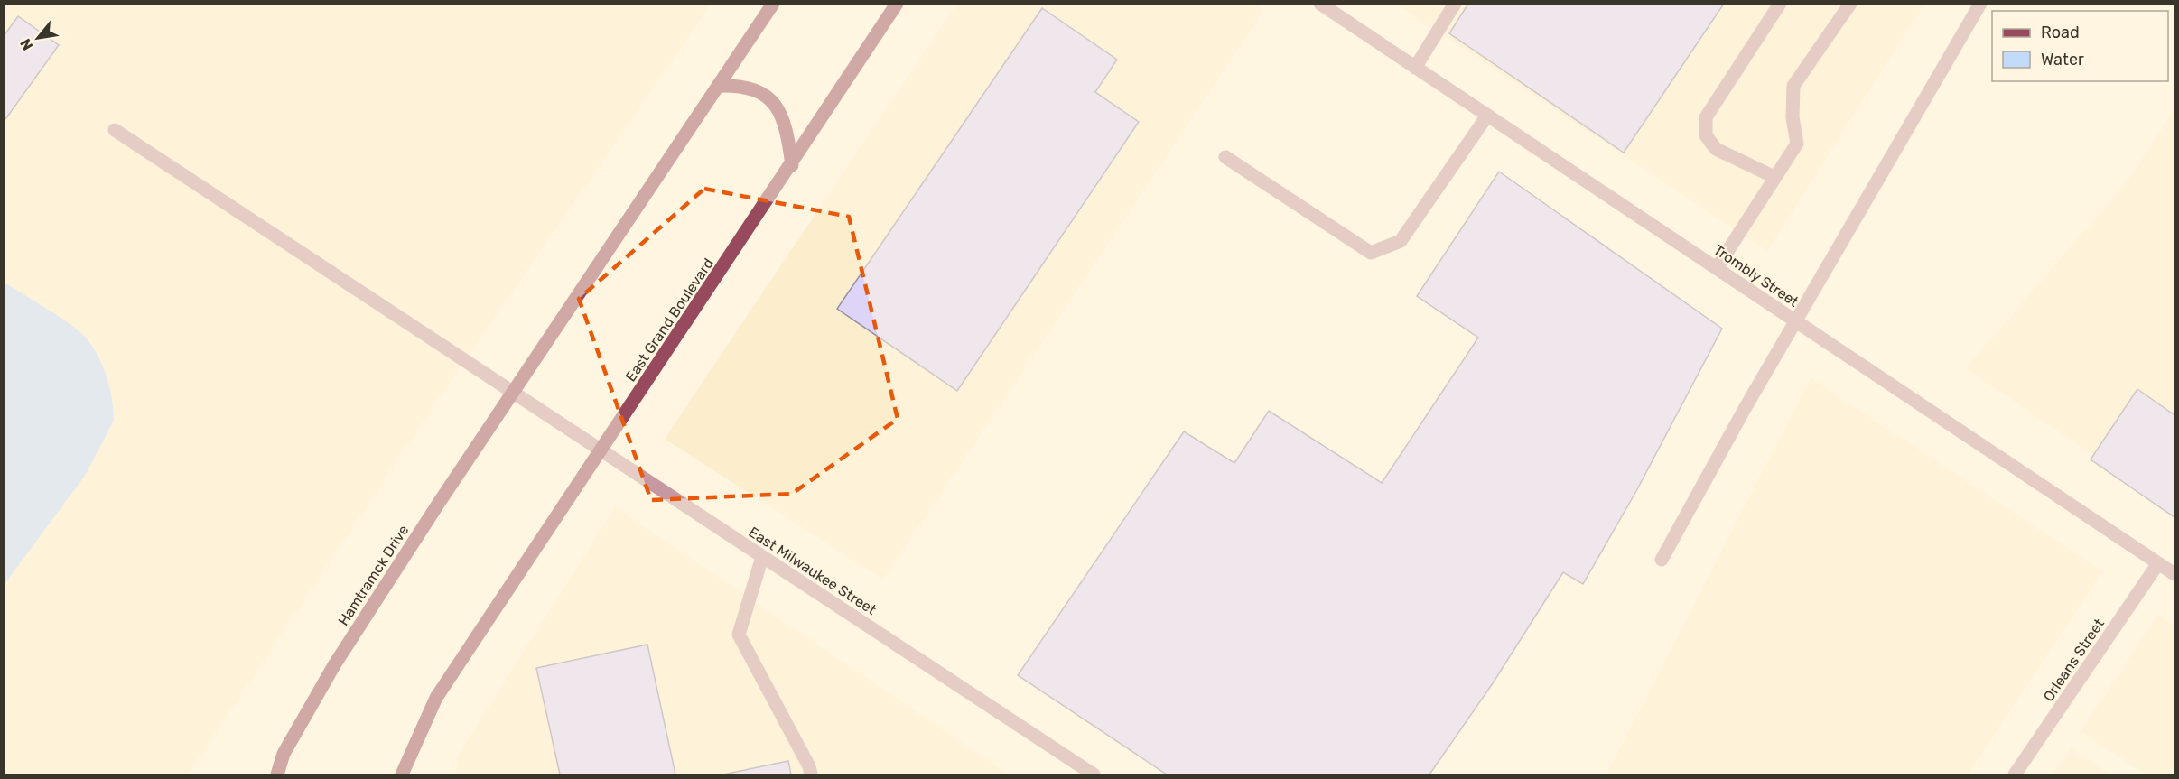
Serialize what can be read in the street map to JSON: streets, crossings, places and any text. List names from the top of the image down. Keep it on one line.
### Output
{"streets":{"main road":["East Grand Boulevard","Hamtramck Drive"],"street":["Trombly Street","East Milwaukee Street","Orleans Street"]},"crossings":[["Trombly Street","Orleans Street"],["East Grand Boulevard","East Milwaukee Street"],["East Milwaukee Street","Hamtramck Drive"]],"legend":["Road","Water"],"north":"bottom left"}
